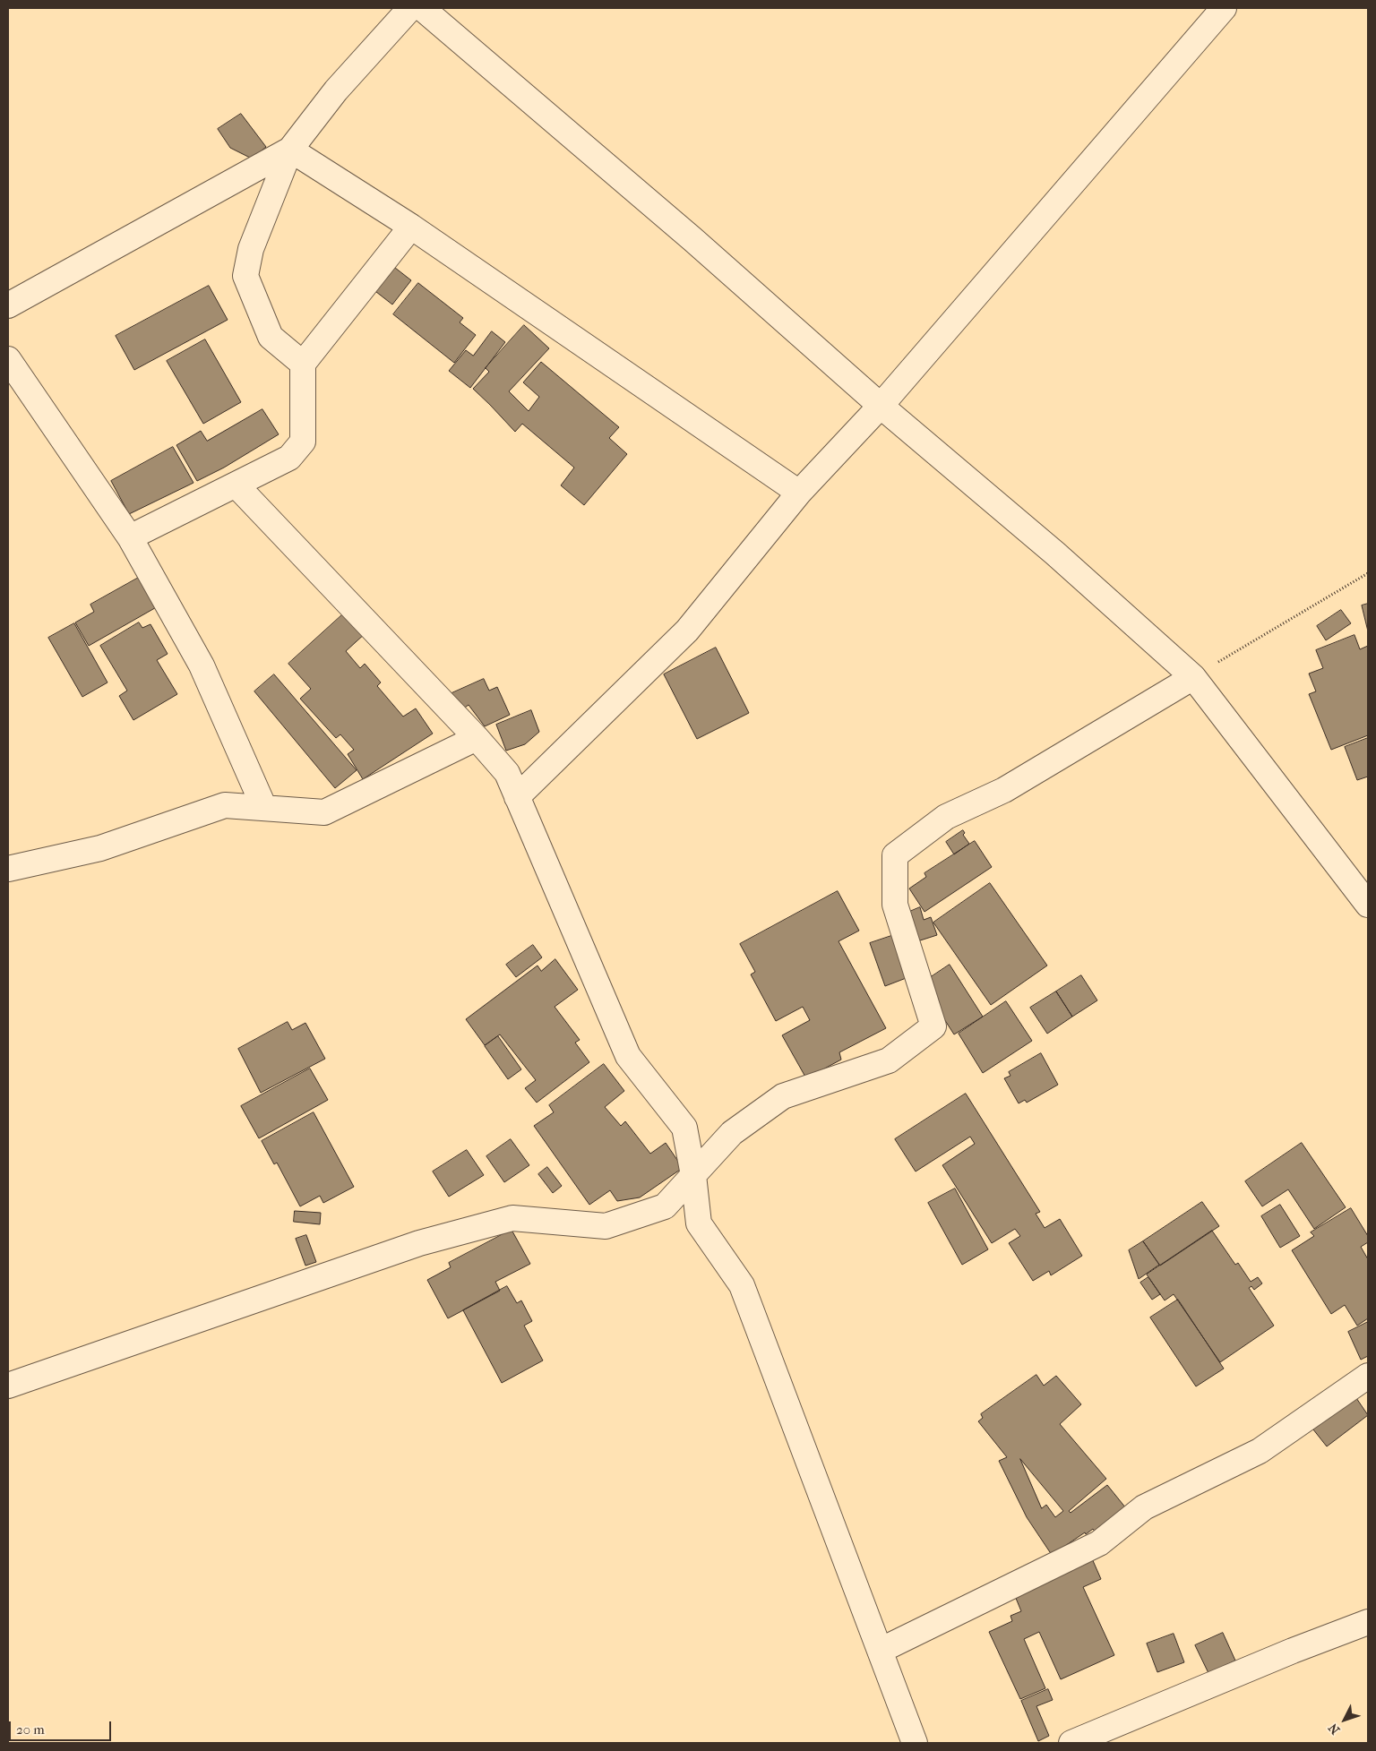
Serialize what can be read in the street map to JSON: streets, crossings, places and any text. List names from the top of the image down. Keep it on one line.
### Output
{"scale_bar":"20 m","north":"bottom left"}
